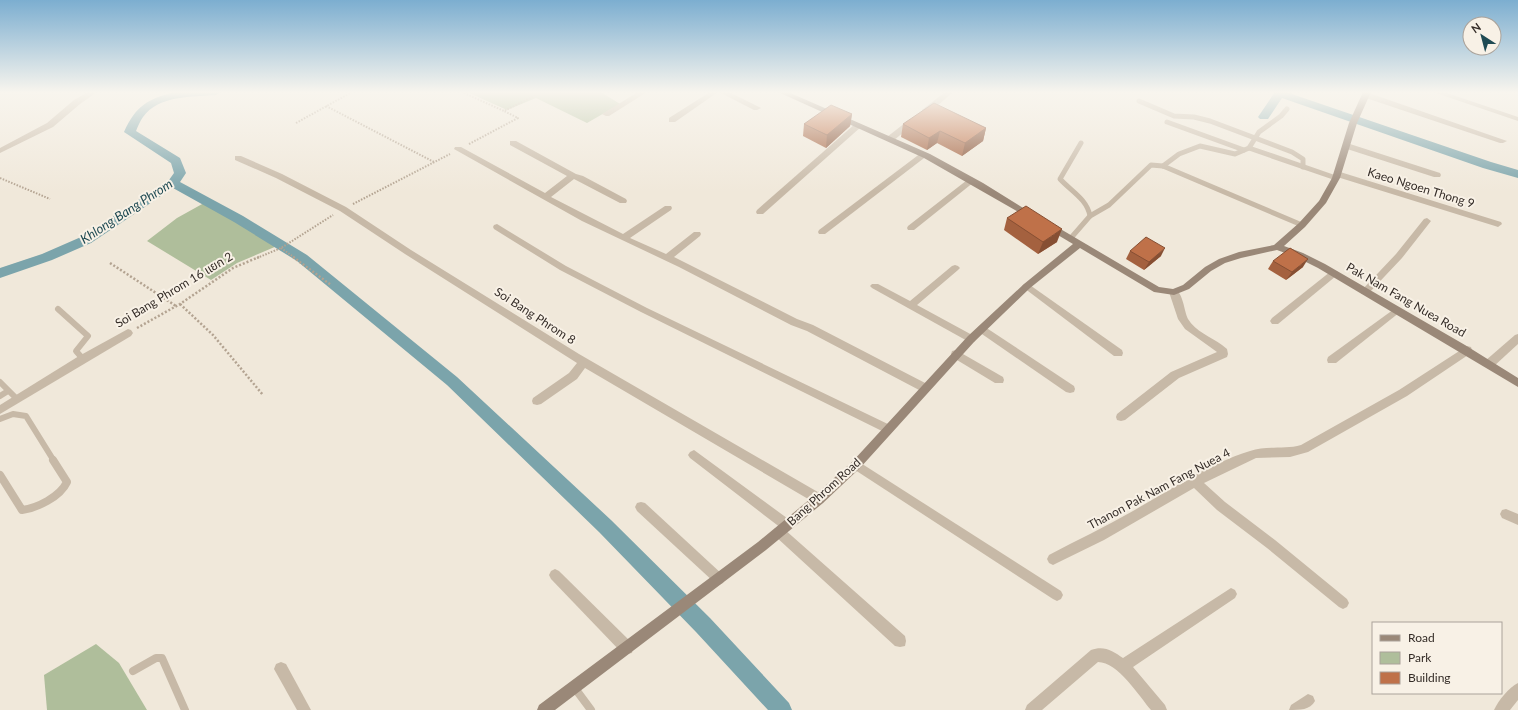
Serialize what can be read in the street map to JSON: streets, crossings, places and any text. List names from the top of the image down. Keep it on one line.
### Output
{"streets":{"street":["Kaeo Ngoen Thong 9","Soi Bang Phrom 16 แยก 2","Pak Nam Fang Nuea Road","Soi Bang Phrom 8","Thanon Pak Nam Fang Nuea 4","Bang Phrom Road"]},"crossings":[["Soi Bang Phrom 16 แยก 2","Soi Bang Phrom 8"],["Pak Nam Fang Nuea Road","Thanon Pak Nam Fang Nuea 4"],["Soi Bang Phrom 8","Bang Phrom Road"]],"water":["Khlong Bang Phrom"],"legend":["Road","Park","Building"],"north":"top left"}
